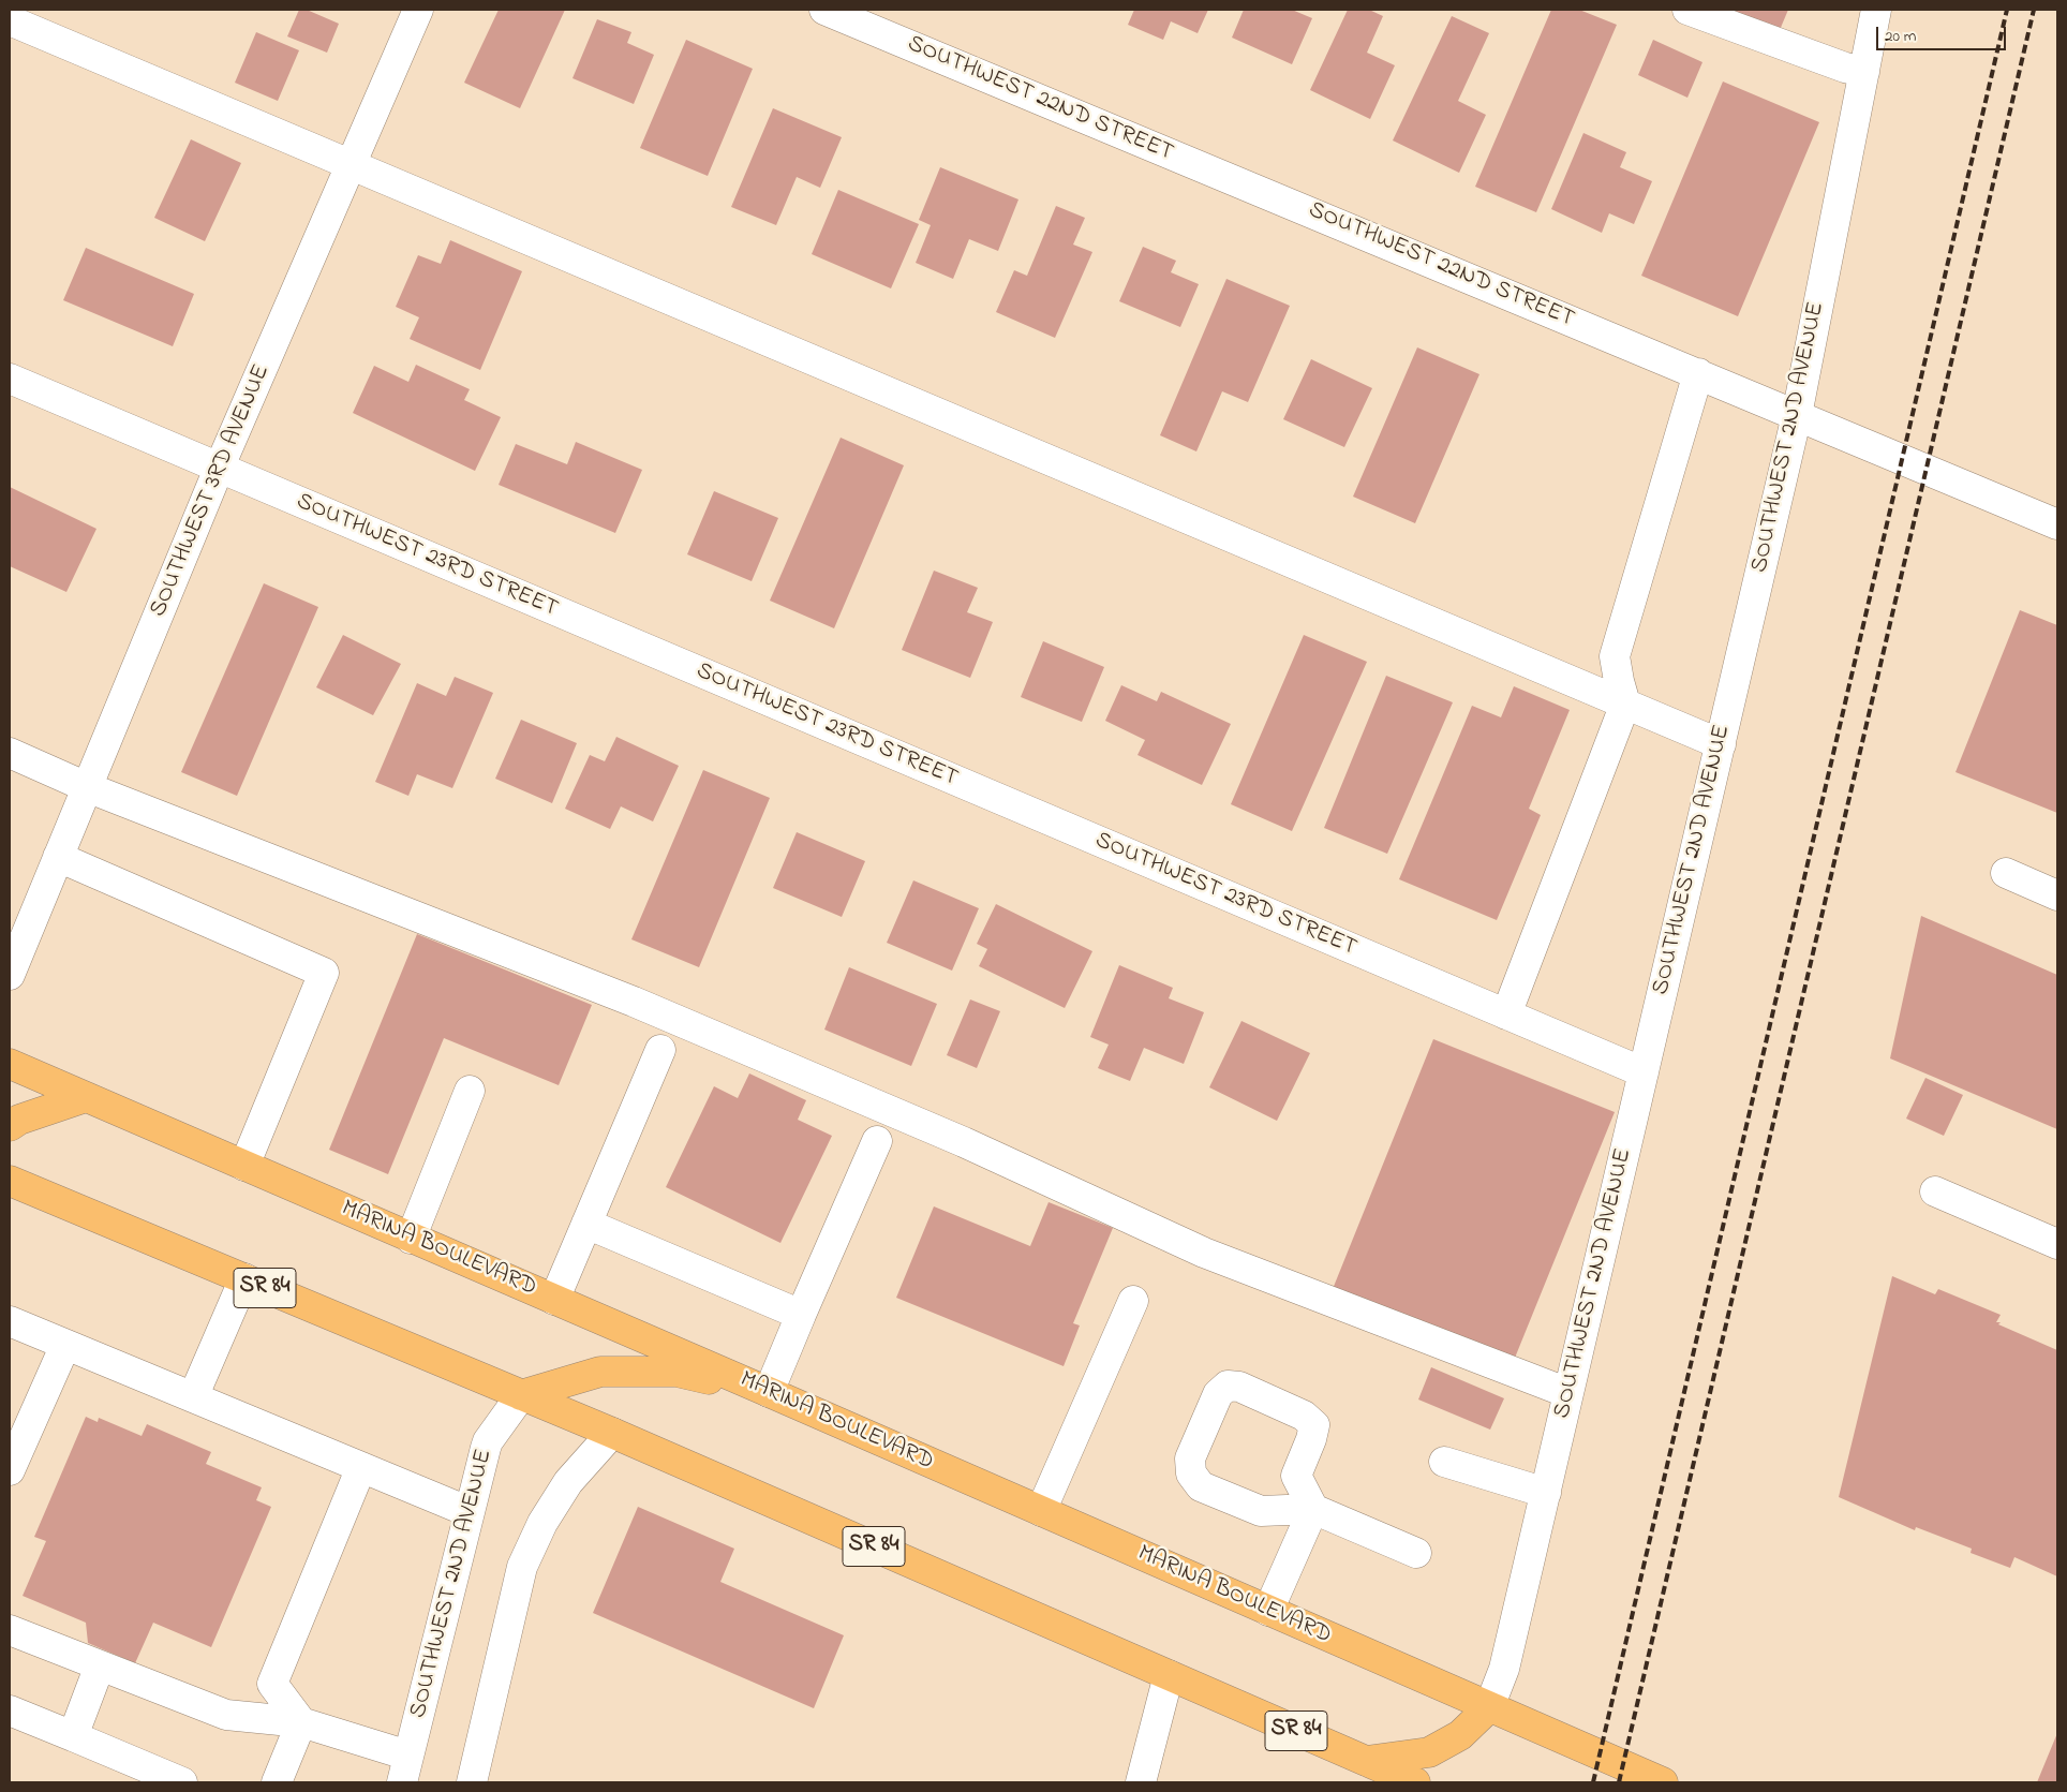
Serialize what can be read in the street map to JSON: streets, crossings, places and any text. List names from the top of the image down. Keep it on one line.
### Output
{"streets":{"main road":["MARINA BOULEVARD","SR 84"],"street":["SOUTHWEST 22ND STREET","SOUTHWEST 2ND AVENUE","SOUTHWEST 3RD AVENUE","SOUTHWEST 23RD STREET"]},"crossings":[["SOUTHWEST 22ND STREET","SOUTHWEST 2ND AVENUE"],["SOUTHWEST 2ND AVENUE","SOUTHWEST 23RD STREET"],["SOUTHWEST 2ND AVENUE","MARINA BOULEVARD"],["SOUTHWEST 2ND AVENUE","SR 84"],["SOUTHWEST 3RD AVENUE","SOUTHWEST 23RD STREET"]],"scale_bar":"20 m"}
